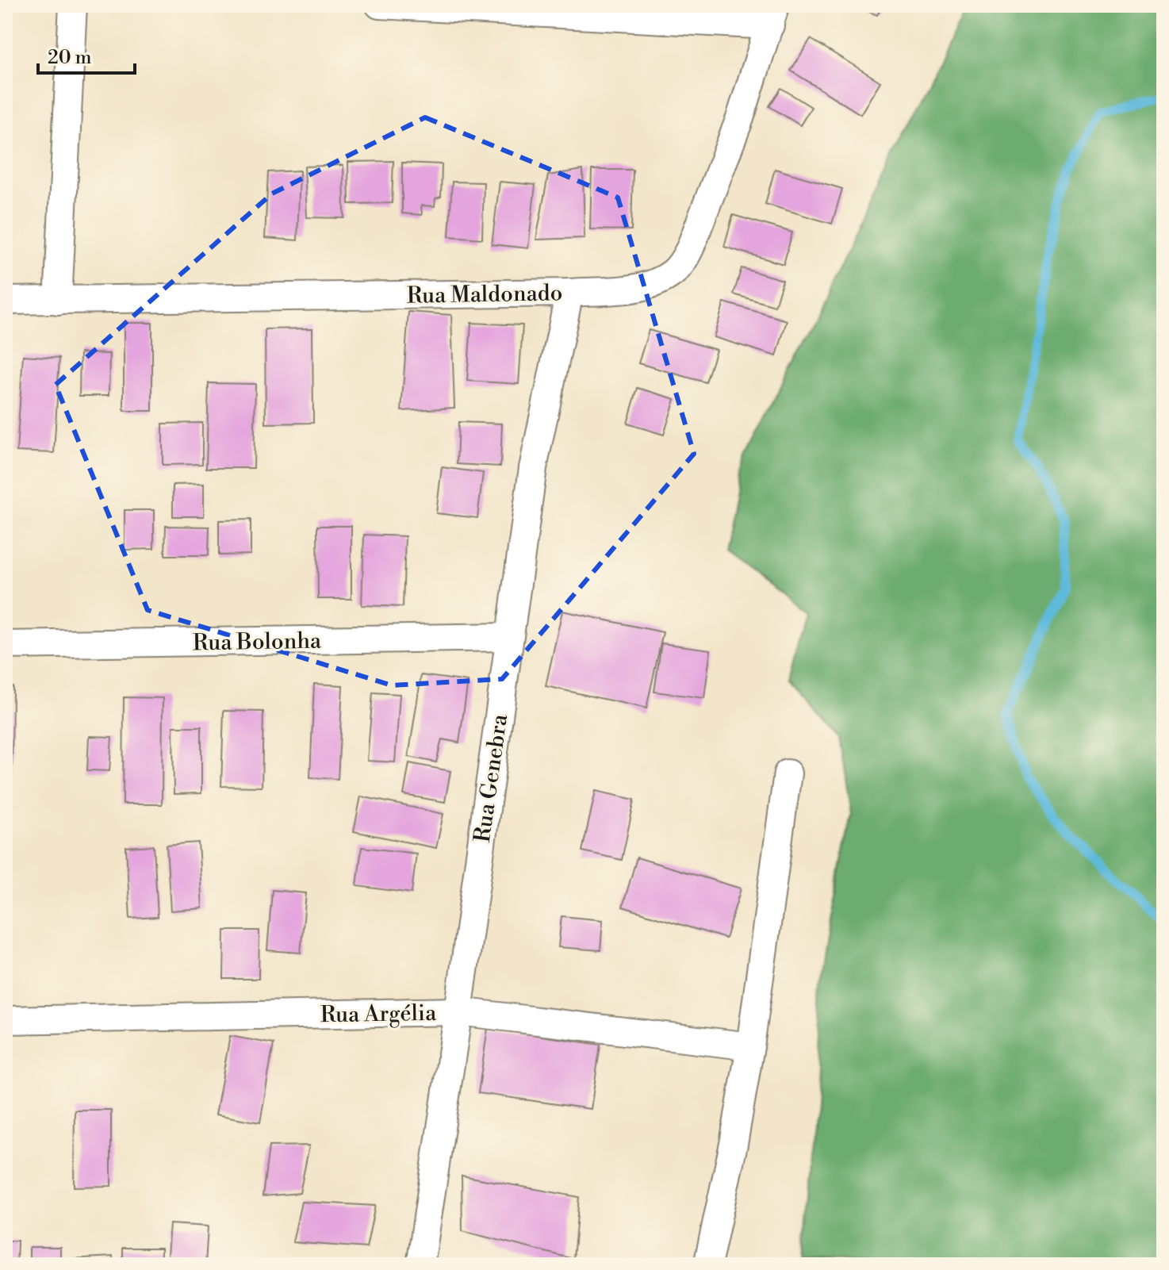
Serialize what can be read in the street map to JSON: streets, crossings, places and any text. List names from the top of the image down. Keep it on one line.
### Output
{"streets":{"street":["Rua Maldonado","Rua Bolonha","Rua Genebra","Rua Argélia"]},"crossings":[["Rua Maldonado","Rua Genebra"],["Rua Bolonha","Rua Genebra"],["Rua Genebra","Rua Argélia"]],"scale_bar":"20 m"}
